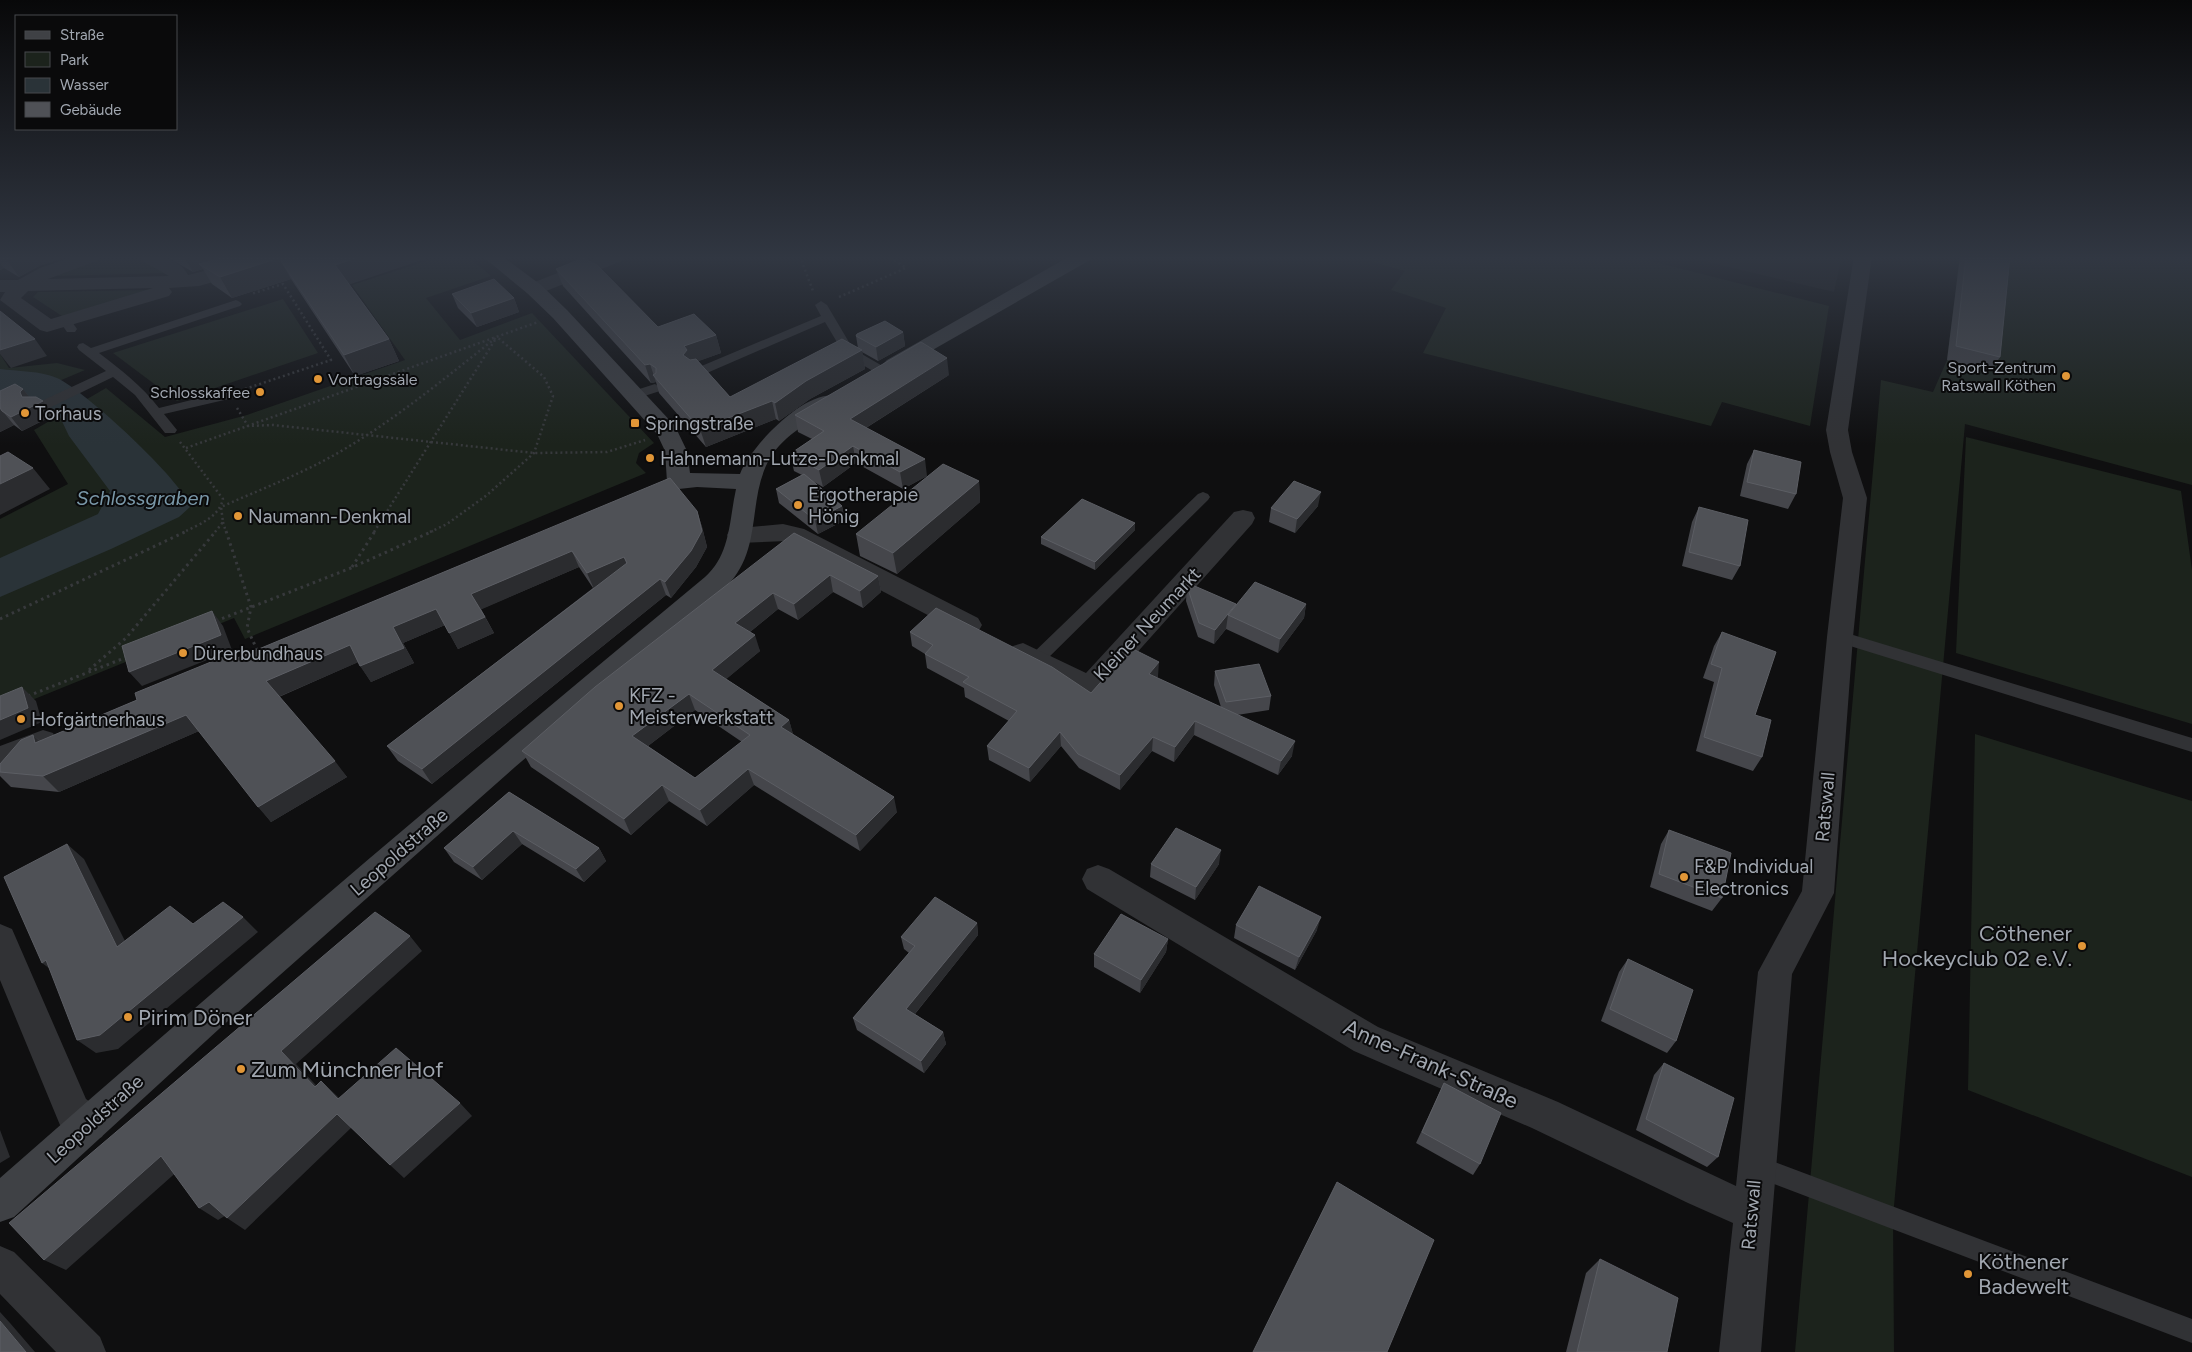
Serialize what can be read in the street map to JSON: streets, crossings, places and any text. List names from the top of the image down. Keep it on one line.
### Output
{"streets":{"main road":["Leopoldstraße"],"street":["Kleiner Neumarkt","Ratswall","Anne-Frank-Straße"]},"crossings":[["Kleiner Neumarkt","Leopoldstraße"],["Ratswall","Anne-Frank-Straße"]],"water":["Schlossgraben"],"places":{"other":["Sport-Zentrum Ratswall Köthen","Vortragssäle","Schlosskaffee","Torhaus","Hahnemann-Lutze-Denkmal","Ergotherapie Hönig","Naumann-Denkmal","Dürerbundhaus","KFZ - Meisterwerkstatt","Hofgärtnerhaus","F&P Individual Electronics","Cöthener Hockeyclub 02 e.V.","Pirim Döner","Zum Münchner Hof","Köthener Badewelt"],"transit":["Springstraße"]},"legend":["Straße","Park","Wasser","Gebäude"]}
